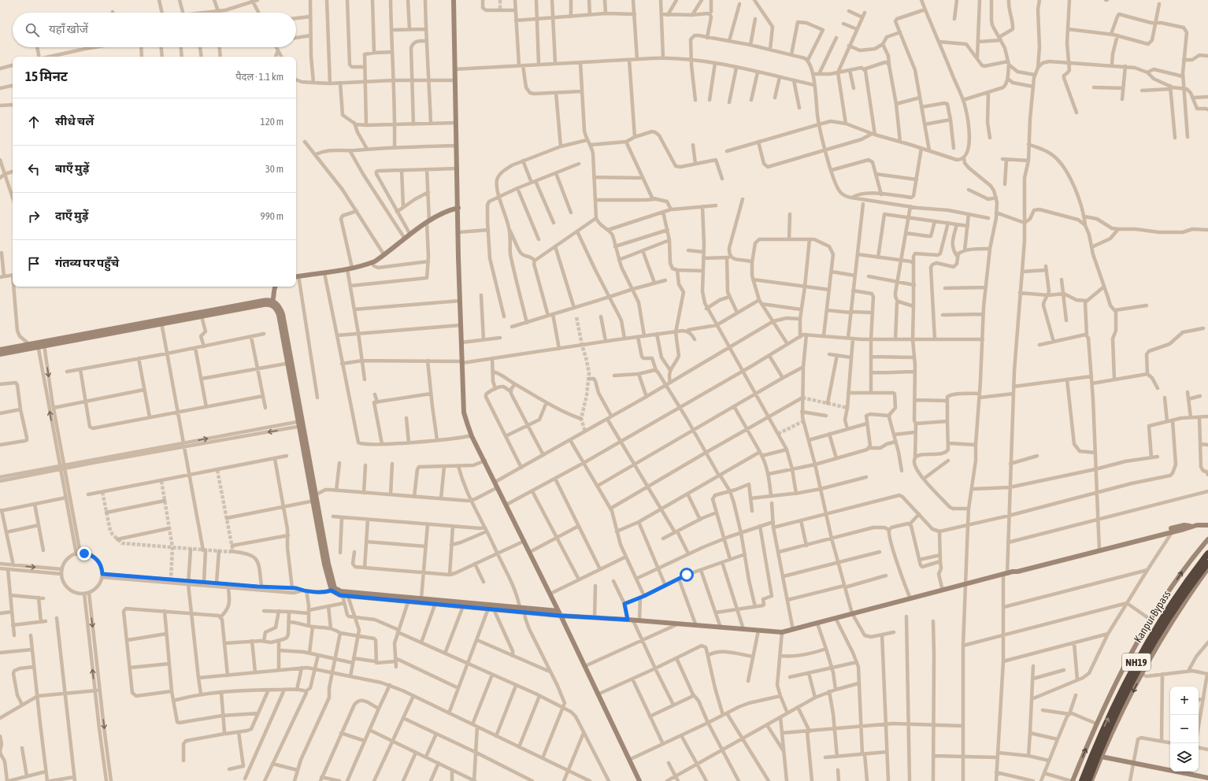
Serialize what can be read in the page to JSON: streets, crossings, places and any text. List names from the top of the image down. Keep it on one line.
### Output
{"streets":{"highway":["Kanpur Bypass","NH19"]},"page":{"search":"यहाँ खोजें","heading":["15 मिनट","पैदल · 1.1 km"],"list":[["सीधे चलें","120 m"],["बाएँ मुड़ें","30 m"],["दाएँ मुड़ें","990 m"],"गंतव्य पर पहुँचे"],"map_buttons":["+","−"]}}
